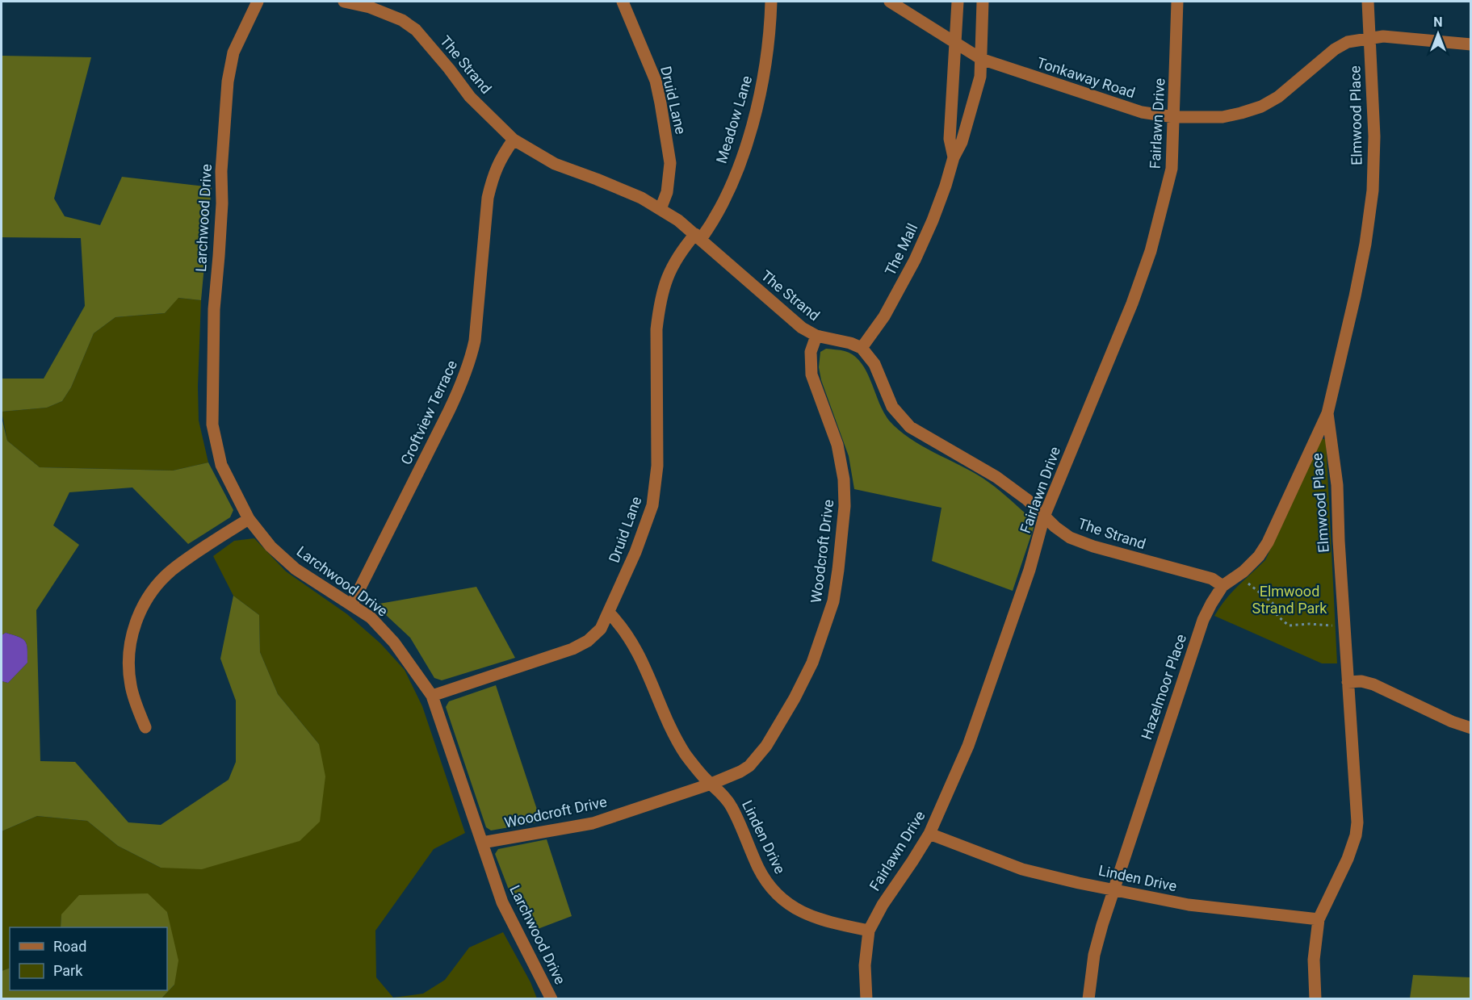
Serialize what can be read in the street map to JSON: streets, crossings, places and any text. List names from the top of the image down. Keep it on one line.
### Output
{"streets":{"street":["The Strand","Tonkaway Road","Druid Lane","Elmwood Place","Meadow Lane","Fairlawn Drive","Larchwood Drive","The Mall","Croftview Terrace","Woodcroft Drive","Hazelmoor Place","Linden Drive"]},"crossings":[["The Strand","Druid Lane"],["The Strand","Meadow Lane"],["The Strand","Fairlawn Drive"],["The Strand","The Mall"],["The Strand","Croftview Terrace"],["The Strand","Woodcroft Drive"],["The Strand","Hazelmoor Place"],["Tonkaway Road","Elmwood Place"],["Tonkaway Road","Fairlawn Drive"],["Tonkaway Road","The Mall"],["Druid Lane","Meadow Lane"],["Druid Lane","Larchwood Drive"],["Druid Lane","Linden Drive"],["Elmwood Place","Hazelmoor Place"],["Elmwood Place","Linden Drive"],["Fairlawn Drive","Linden Drive"],["Larchwood Drive","Croftview Terrace"],["Larchwood Drive","Woodcroft Drive"],["Woodcroft Drive","Linden Drive"],["Hazelmoor Place","Linden Drive"]],"parks":["Elmwood Strand Park"],"legend":["Road","Park"],"north":"top"}
